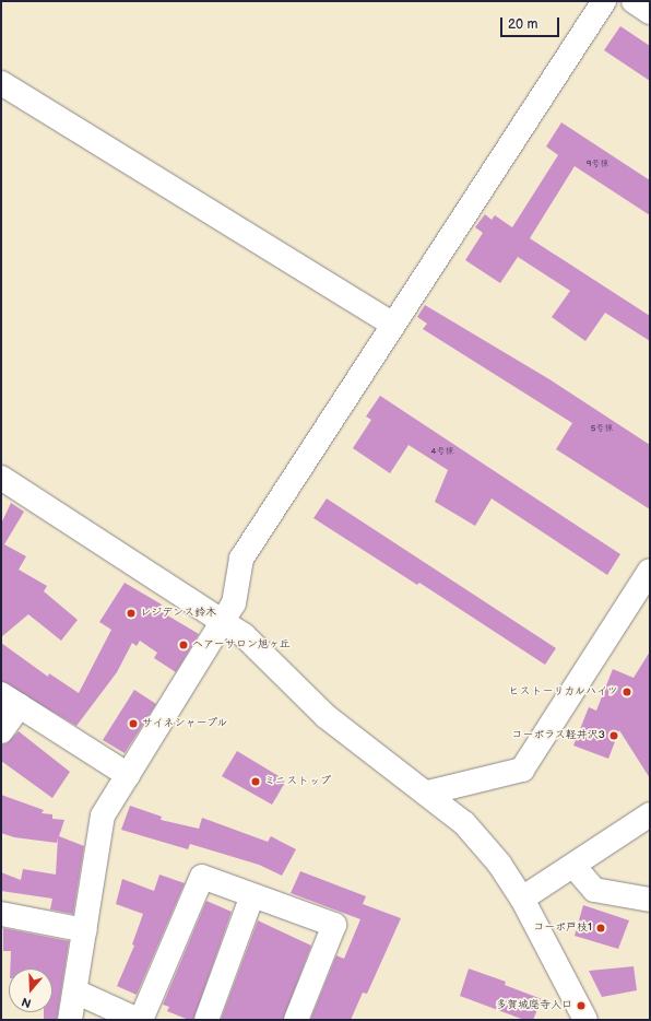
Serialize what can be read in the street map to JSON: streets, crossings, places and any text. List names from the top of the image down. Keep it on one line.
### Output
{"places":["レジデンス鈴木","ヘアーサロン旭ヶ丘","ヒストーリカルハイツ","サイネシャープル","コーポラス軽井沢3","ミニストップ","コーポ戸枝1","多賀城廃寺入口"],"house_numbers":["9号棟","5号棟","4号棟"],"scale_bar":"20 m","north":"bottom"}
